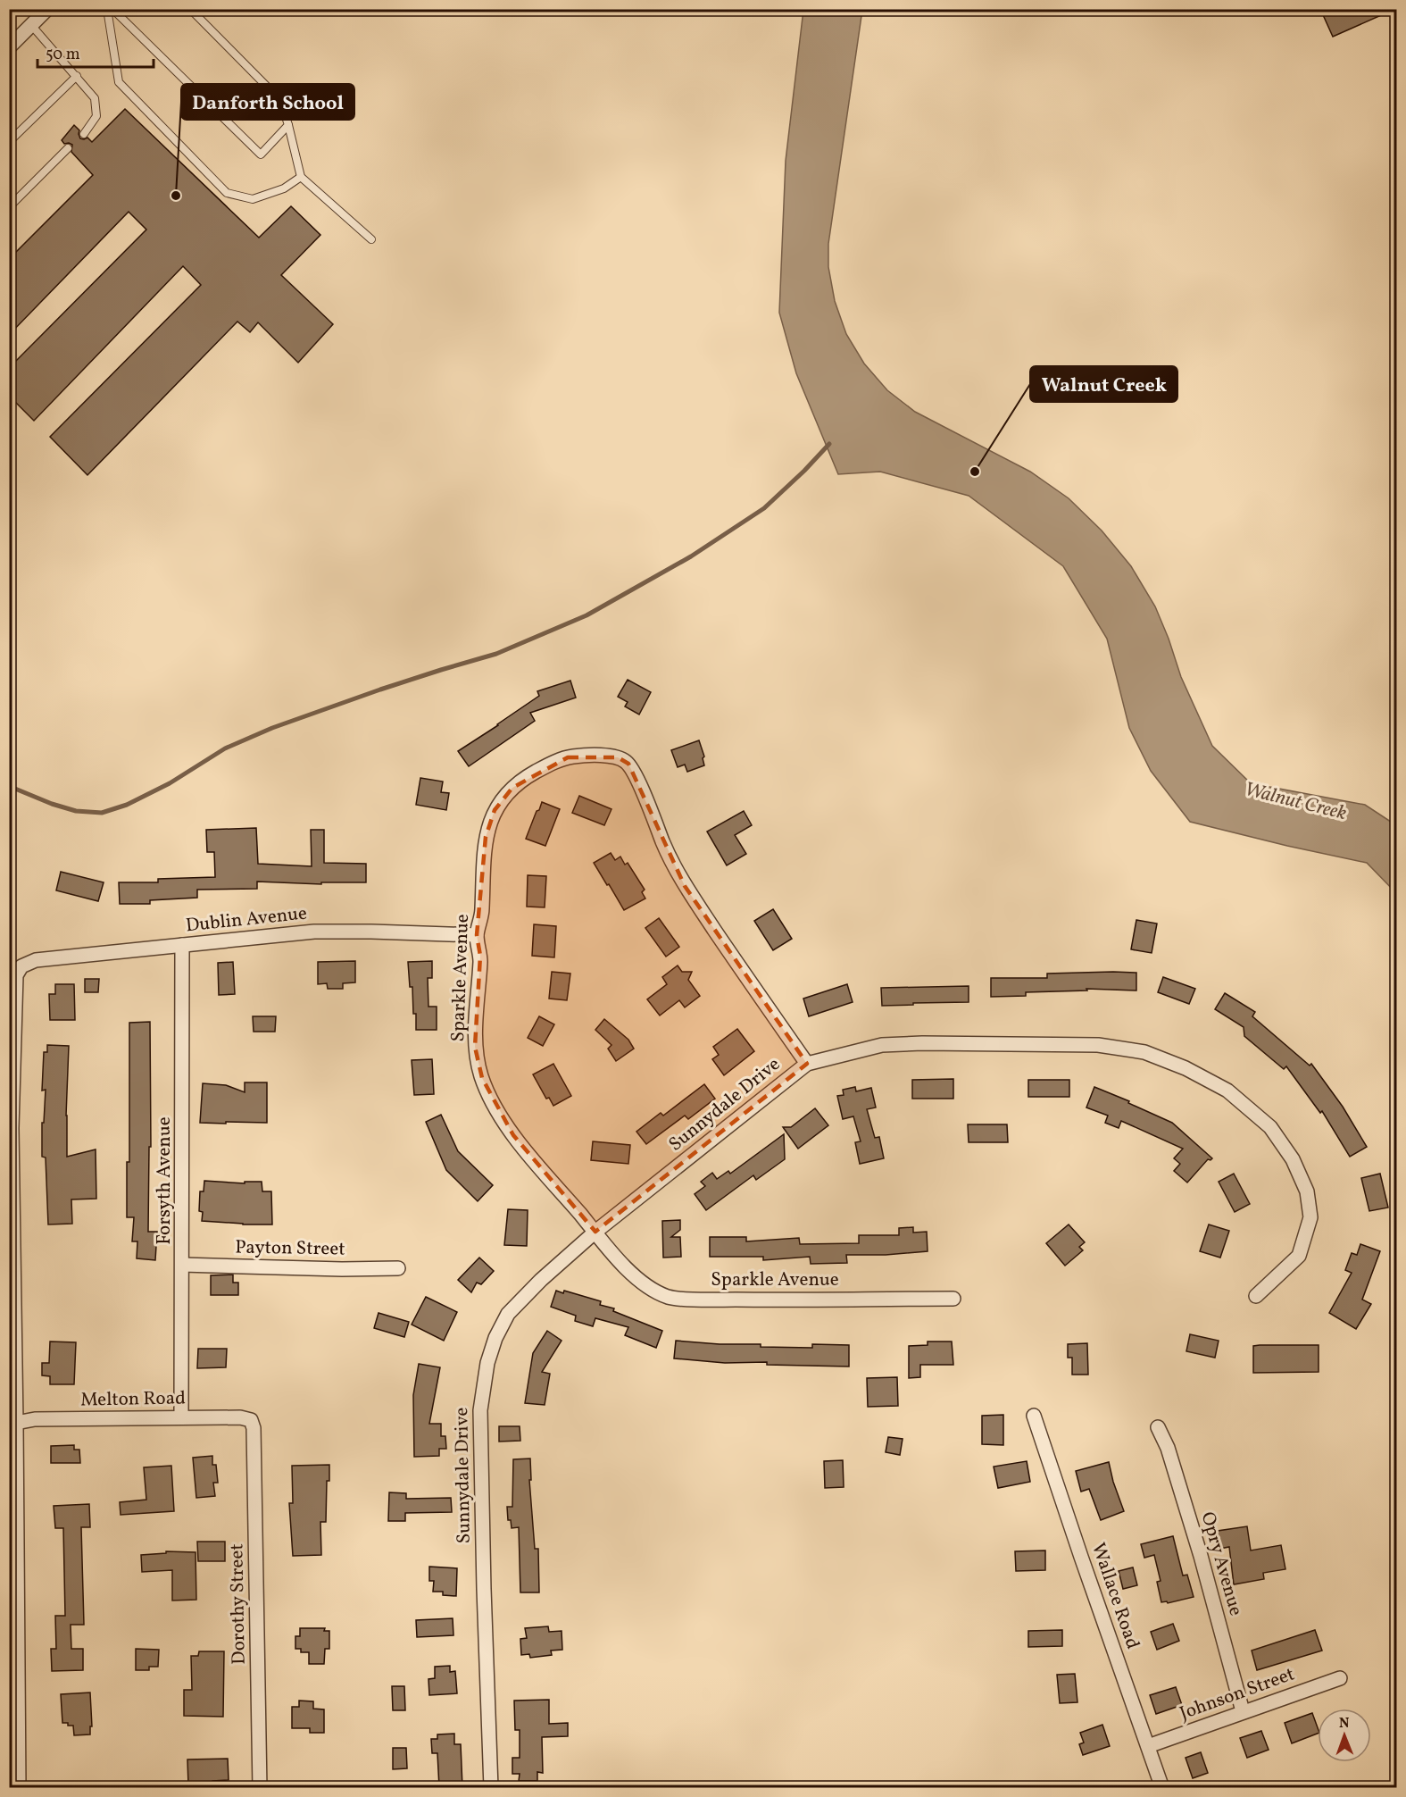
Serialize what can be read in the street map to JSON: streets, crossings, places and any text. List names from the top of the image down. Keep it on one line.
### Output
{"streets":{"street":["Dublin Avenue","Sparkle Avenue","Sunnydale Drive","Forsyth Avenue","Payton Street","Melton Road","Opry Avenue","Wallace Road","Dorothy Street","Johnson Street"]},"crossings":[["Dublin Avenue","Sparkle Avenue"],["Dublin Avenue","Forsyth Avenue"],["Sparkle Avenue","Sunnydale Drive"],["Forsyth Avenue","Payton Street"],["Forsyth Avenue","Melton Road"],["Melton Road","Dorothy Street"],["Opry Avenue","Johnson Street"],["Wallace Road","Johnson Street"]],"water":["Walnut Creek"],"places":["Danforth School","Walnut Creek"],"scale_bar":"50 m","north":"top"}
